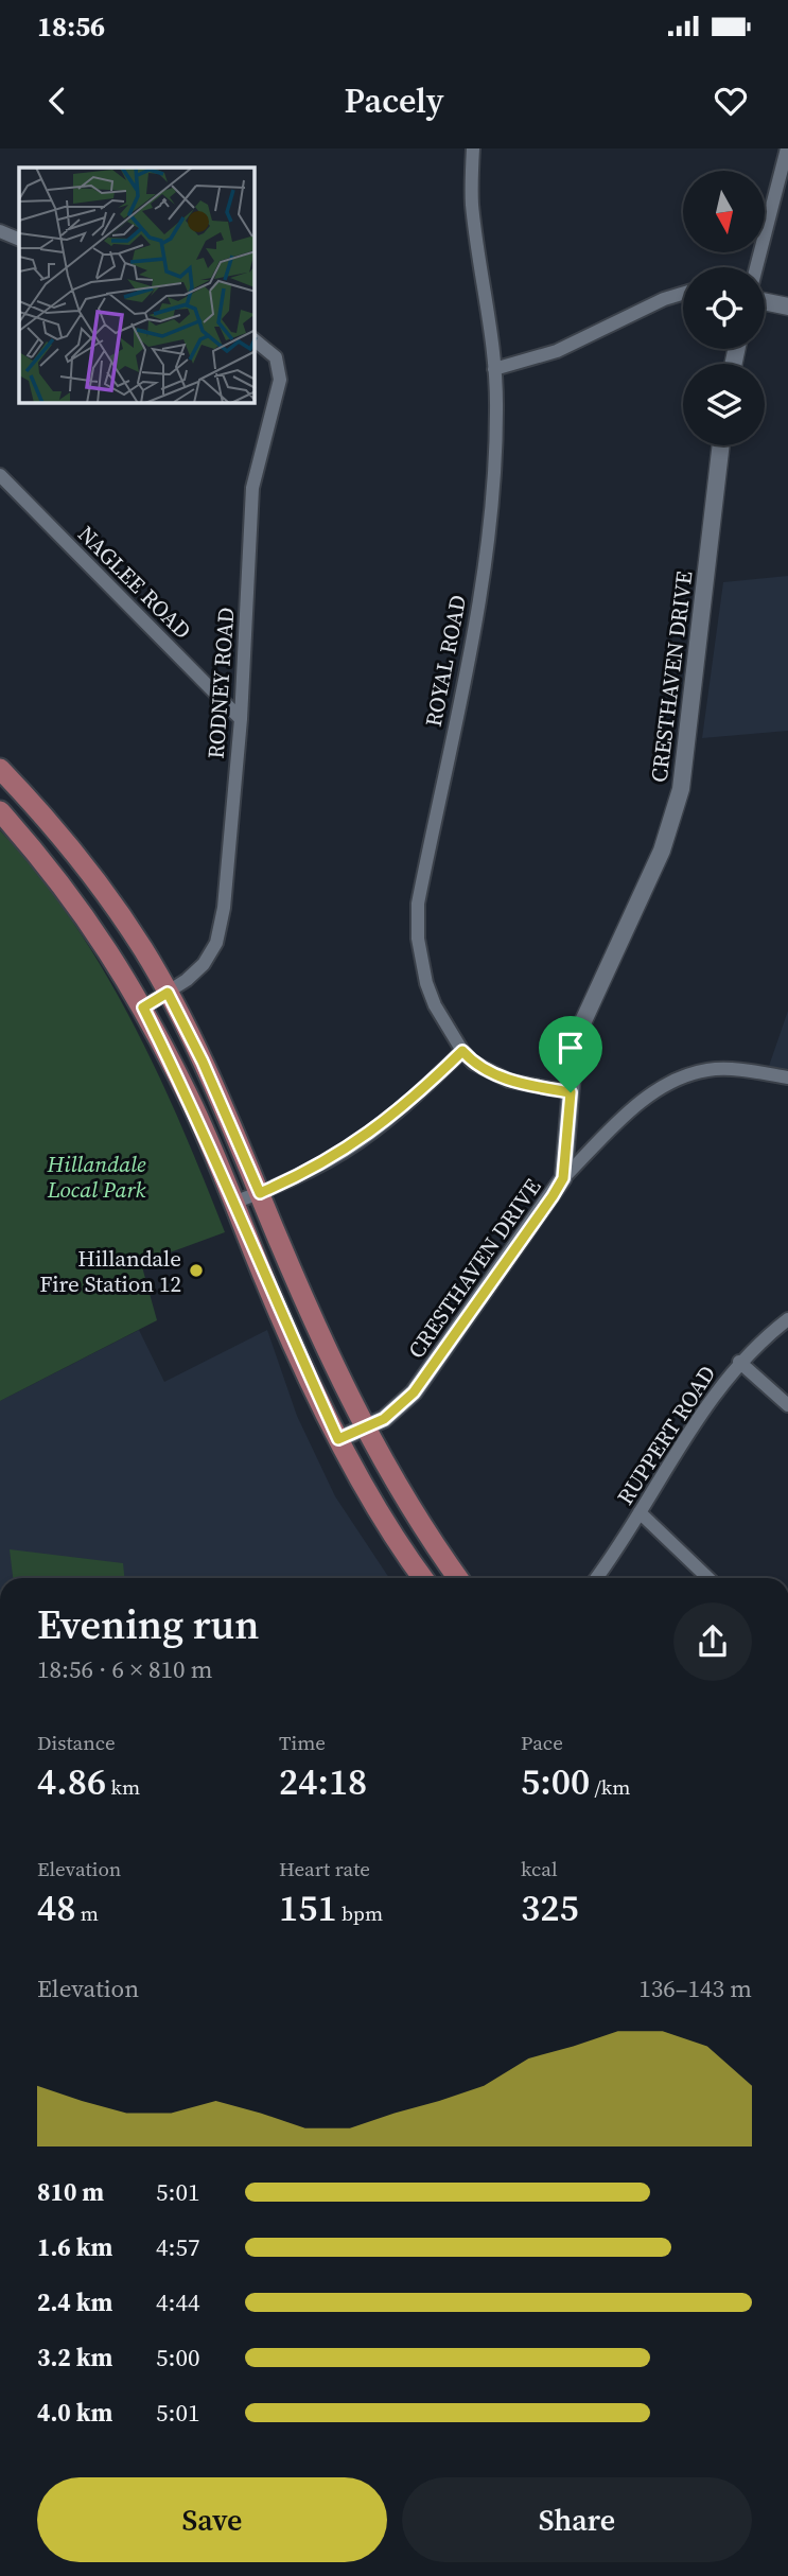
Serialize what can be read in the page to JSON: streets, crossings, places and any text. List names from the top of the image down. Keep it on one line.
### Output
{"streets":{"street":["NAGLEE ROAD","ROYAL ROAD","CRESTHAVEN DRIVE","RODNEY ROAD","RUPPERT ROAD"]},"crossings":[["NAGLEE ROAD","RODNEY ROAD"],["ROYAL ROAD","CRESTHAVEN DRIVE"]],"parks":["Hillandale Local Park"],"places":["Hillandale Fire Station 12"],"north":"bottom","page":{"status":"18:56","header":"Pacely","heading":["Evening run","18:56 · 6 × 810 m"],"stats":[["Distance","4.86 km"],["Time","24:18"],["Pace","5:00 /km"],["Elevation","48 m"],["Heart rate","151 bpm"],["kcal","325"]],"chart":["Elevation","136–143 m"],"list":[{"name":"810 m","note":"5:01"},{"name":"1.6 km","note":"4:57"},{"name":"2.4 km","note":"4:44"},{"name":"3.2 km","note":"5:00"},{"name":"4.0 km","note":"5:01"}],"buttons":["Save","Share"]}}
